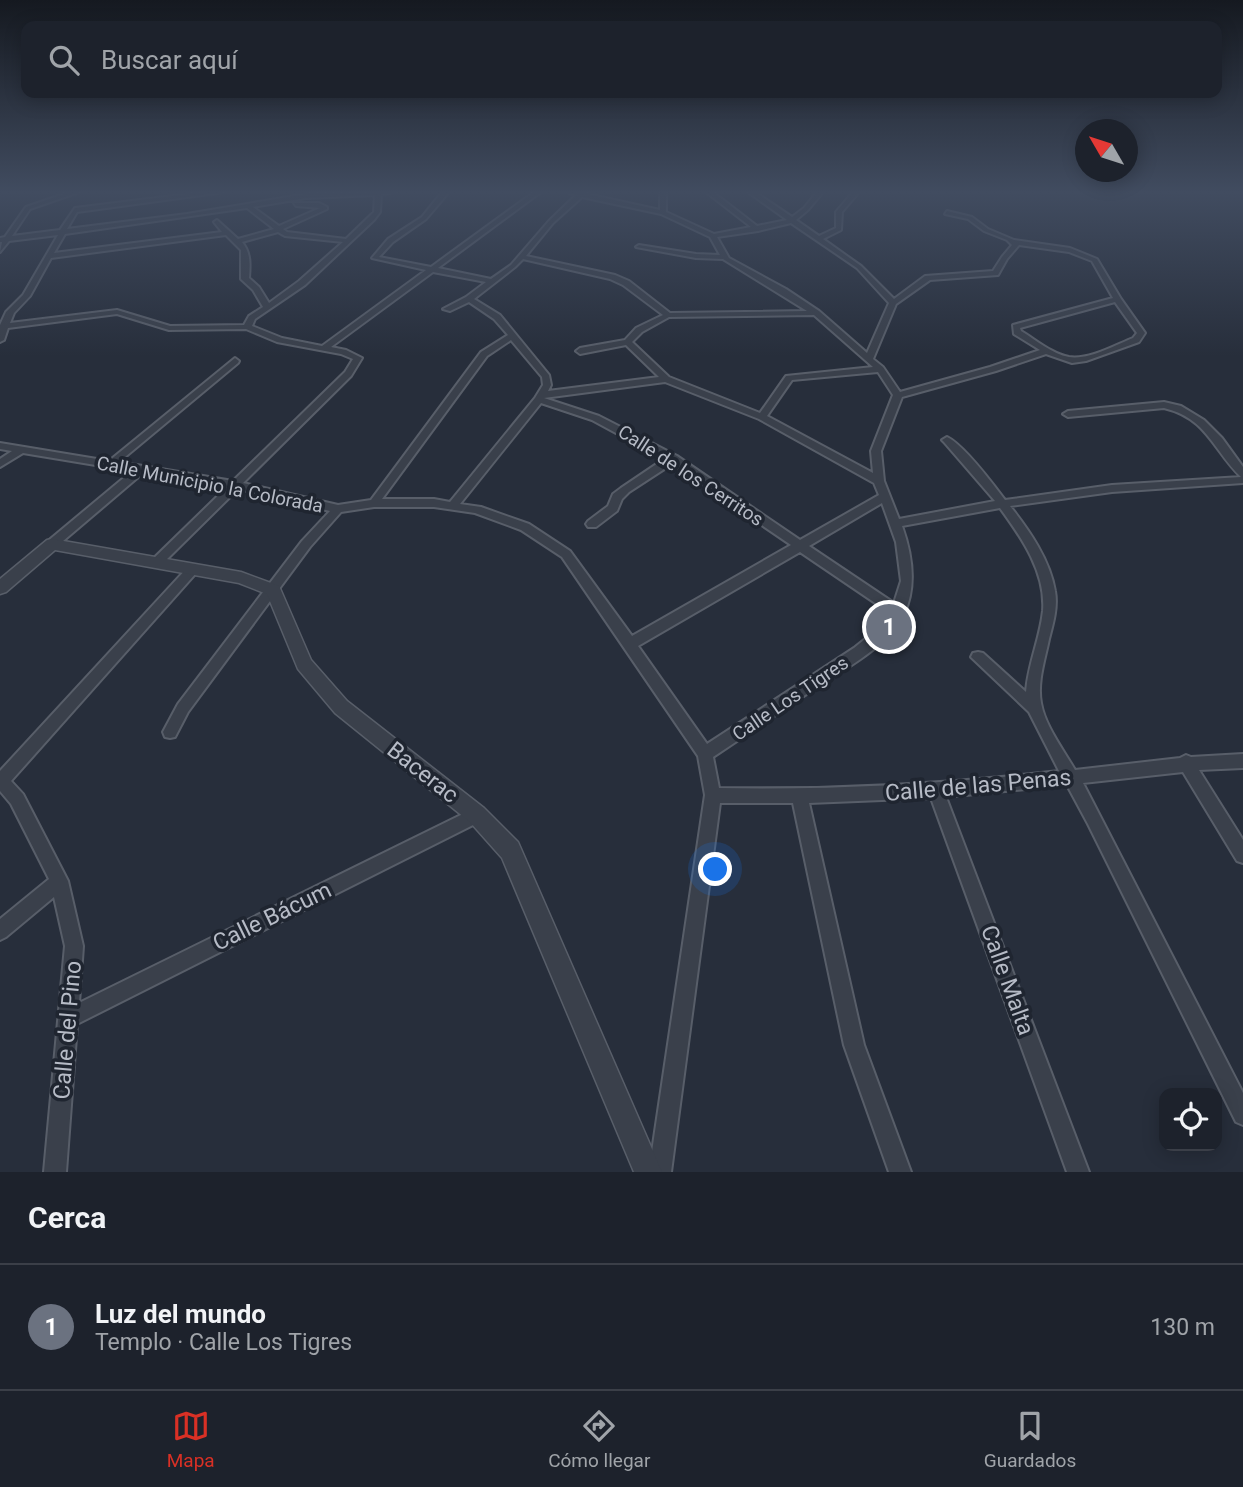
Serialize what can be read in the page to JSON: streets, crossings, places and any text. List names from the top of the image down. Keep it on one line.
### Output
{"streets":{"street":["Calle de los Cerritos","Calle Municipio la Colorada","Calle Los Tigres","Bacerac","Calle de las Penas","Calle Bácum","Calle Malta","Calle del Pino"]},"crossings":[["Calle de los Cerritos","Calle Los Tigres"],["Calle Municipio la Colorada","Calle Los Tigres"],["Calle Municipio la Colorada","Calle de las Penas"],["Bacerac","Calle Bácum"],["Calle de las Penas","Calle Malta"],["Calle Bácum","Calle del Pino"]],"north":"top left","page":{"search":"Buscar aquí","pins":"1","heading":"Cerca","list":[{"mark":"1","name":"Luz del mundo","note":"Templo · Calle Los Tigres","value":"130 m"}],"nav":["Mapa","Cómo llegar","Guardados"]}}
